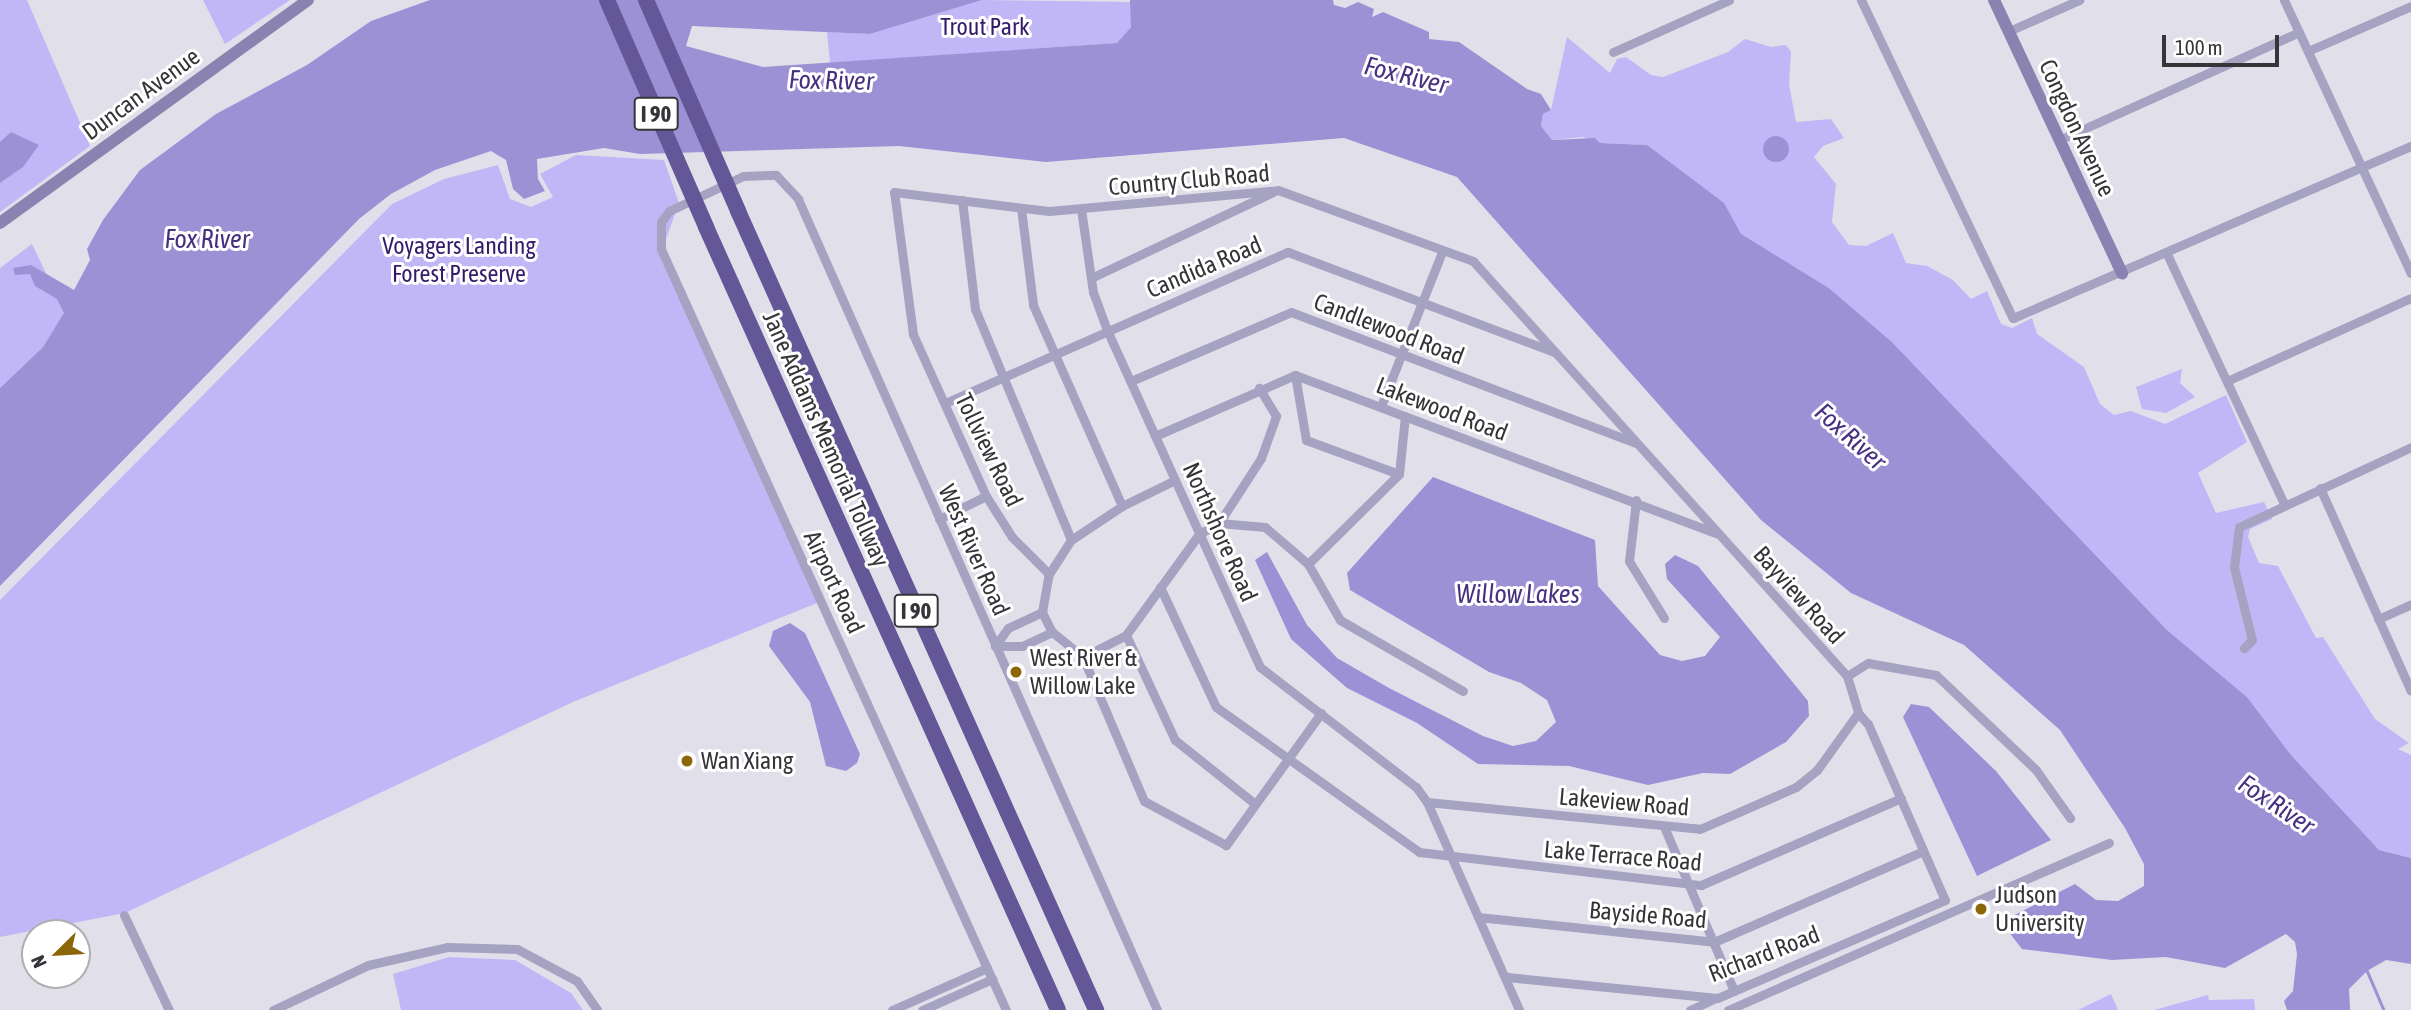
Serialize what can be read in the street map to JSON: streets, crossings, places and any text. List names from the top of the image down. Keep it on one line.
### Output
{"streets":{"highway":["I 90","Jane Addams Memorial Tollway"],"street":["Duncan Avenue","Congdon Avenue","Country Club Road","Candida Road","Candlewood Road","Lakewood Road","Tollview Road","Northshore Road","West River Road","Airport Road","Bayview Road","Lakeview Road","Lake Terrace Road","Bayside Road","Richard Road"]},"crossings":[["Country Club Road","Candida Road"],["Country Club Road","Tollview Road"],["Country Club Road","Northshore Road"],["Country Club Road","Bayview Road"],["Candida Road","Tollview Road"],["Candida Road","Northshore Road"],["Candida Road","Bayview Road"],["Candlewood Road","Northshore Road"],["Candlewood Road","Bayview Road"],["Lakewood Road","Bayview Road"],["Northshore Road","Lakeview Road"],["West River Road","Airport Road"],["Bayview Road","Lakeview Road"],["Bayview Road","Lake Terrace Road"],["Bayview Road","Bayside Road"],["Bayview Road","Richard Road"]],"water":["Fox River","Willow Lakes"],"parks":["Trout Park","Voyagers Landing Forest Preserve"],"places":["West River & Willow Lake","Wan Xiang","Judson University"],"scale_bar":"100 m","north":"bottom left"}
